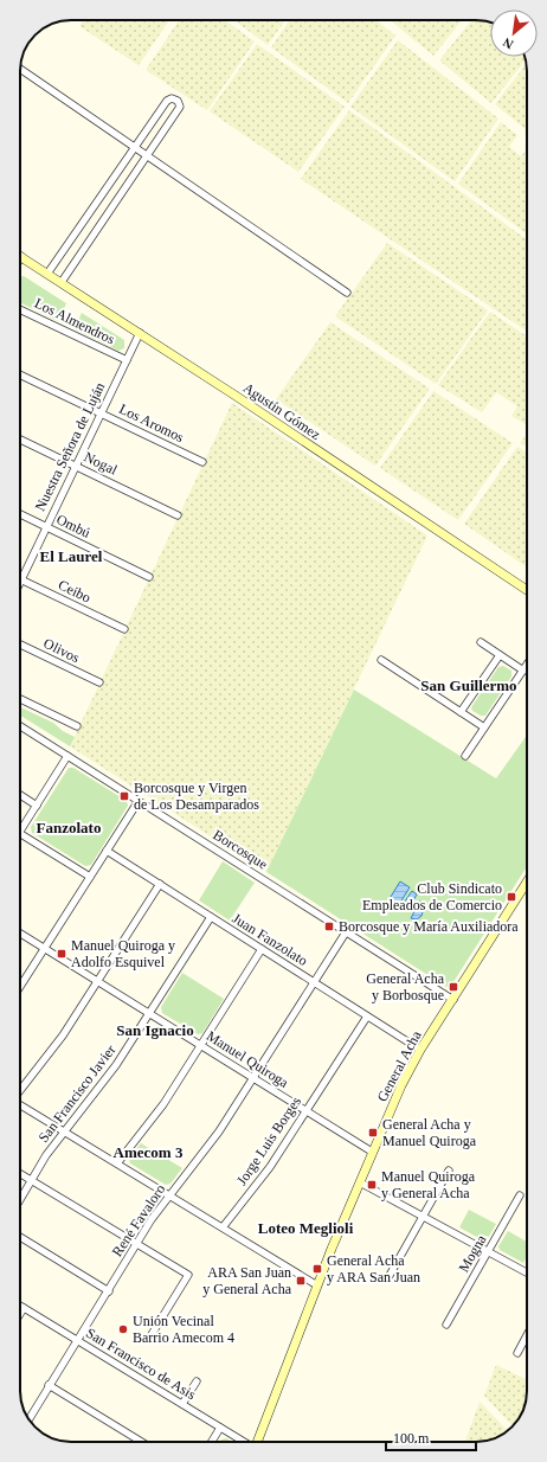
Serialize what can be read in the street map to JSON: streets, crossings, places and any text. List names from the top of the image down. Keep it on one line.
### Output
{"streets":{"main road":["Agustín Gómez","General Acha"],"street":["Los Almendros","Los Aromos","Nuestra Señora de Luján","Nogal","Ombú","Ceibo","Olivos","Borcosque","Juan Fanzolato","Manuel Quiroga","San Francisco Javier","Jorge Luis Borges","René Favaloro","Mogna","San Francisco de Asis"]},"crossings":[["Los Almendros","Nuestra Señora de Luján"],["Agustín Gómez","Nuestra Señora de Luján"],["Los Aromos","Nuestra Señora de Luján"],["Nuestra Señora de Luján","Nogal"],["Nuestra Señora de Luján","Ombú"],["Nuestra Señora de Luján","Ceibo"],["Borcosque","General Acha"],["Borcosque","René Favaloro"],["Juan Fanzolato","General Acha"],["Juan Fanzolato","San Francisco Javier"],["Juan Fanzolato","Jorge Luis Borges"],["Juan Fanzolato","René Favaloro"],["Manuel Quiroga","General Acha"],["Manuel Quiroga","San Francisco Javier"],["Manuel Quiroga","Jorge Luis Borges"],["Manuel Quiroga","René Favaloro"],["René Favaloro","San Francisco de Asis"]],"districts":["El Laurel","San Guillermo","Fanzolato","San Ignacio","Amecom 3","Loteo Meglioli"],"places":{"transit":["Borcosque y Virgen de Los Desamparados","Club Sindicato Empleados de Comercio","Borcosque y María Auxiliadora","Manuel Quiroga y Adolfo Esquivel","General Acha y Borbosque","General Acha y Manuel Quiroga","Manuel Quiroga y General Acha","General Acha y ARA San Juan","ARA San Juan y General Acha"],"other":["Unión Vecinal Barrio Amecom 4"]},"scale_bar":"100 m","north":"bottom left"}
